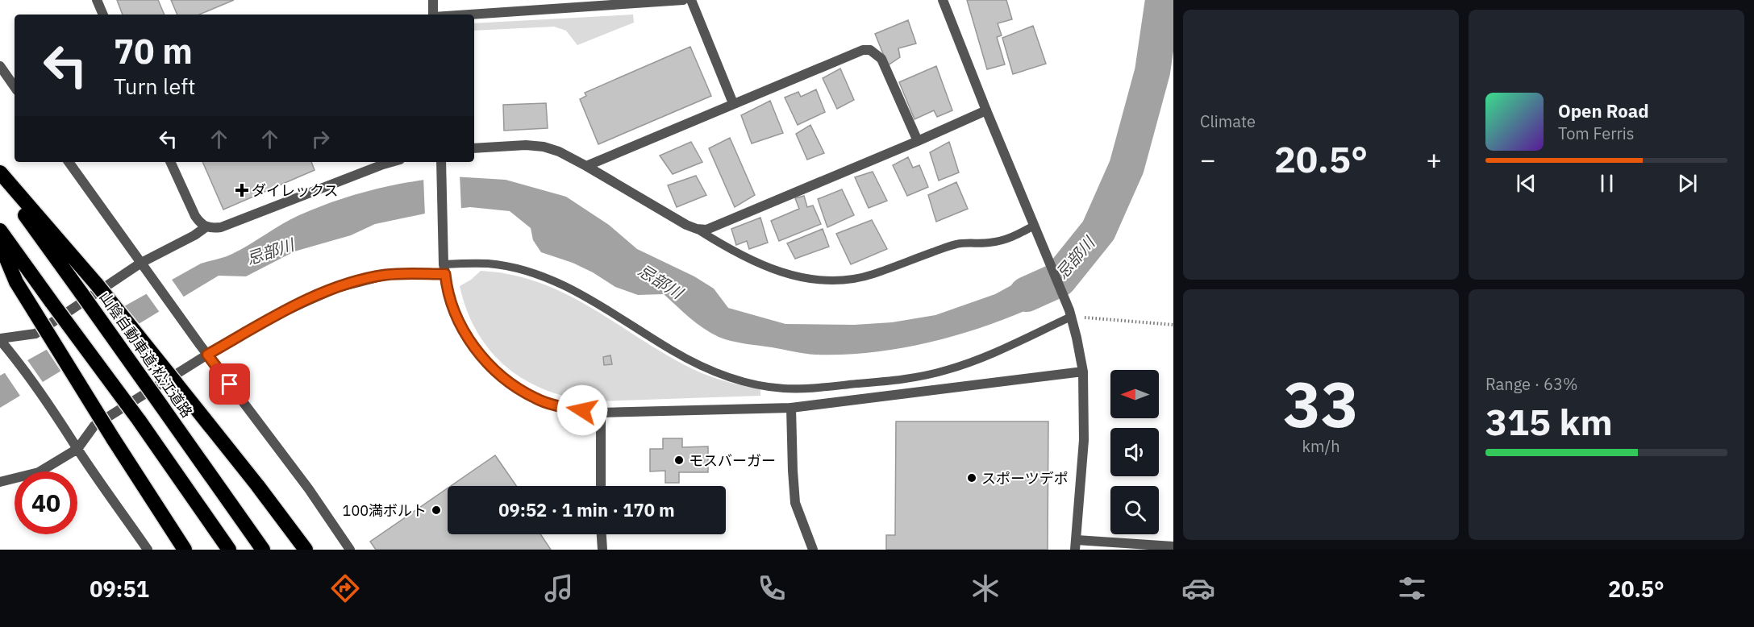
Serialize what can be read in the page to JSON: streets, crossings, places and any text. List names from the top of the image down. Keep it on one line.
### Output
{"streets":{"highway":["山陰自動車道;松江道路"]},"water":["忌部川"],"places":{"health":["ダイレックス"],"other":["モスバーガー","スポーツデポ","100満ボルト"]},"north":"left","page":{"tile":["Climate",["33","km/h"],["Range · 63%","315 km"]],"turn":["70 m","Turn left"],"song":["Open Road","Tom Ferris"],"heat":["−","20.5°","+"],"limit":"40","trip":"09:52 · 1 min · 170 m","tabs":["09:51","20.5°"]}}
